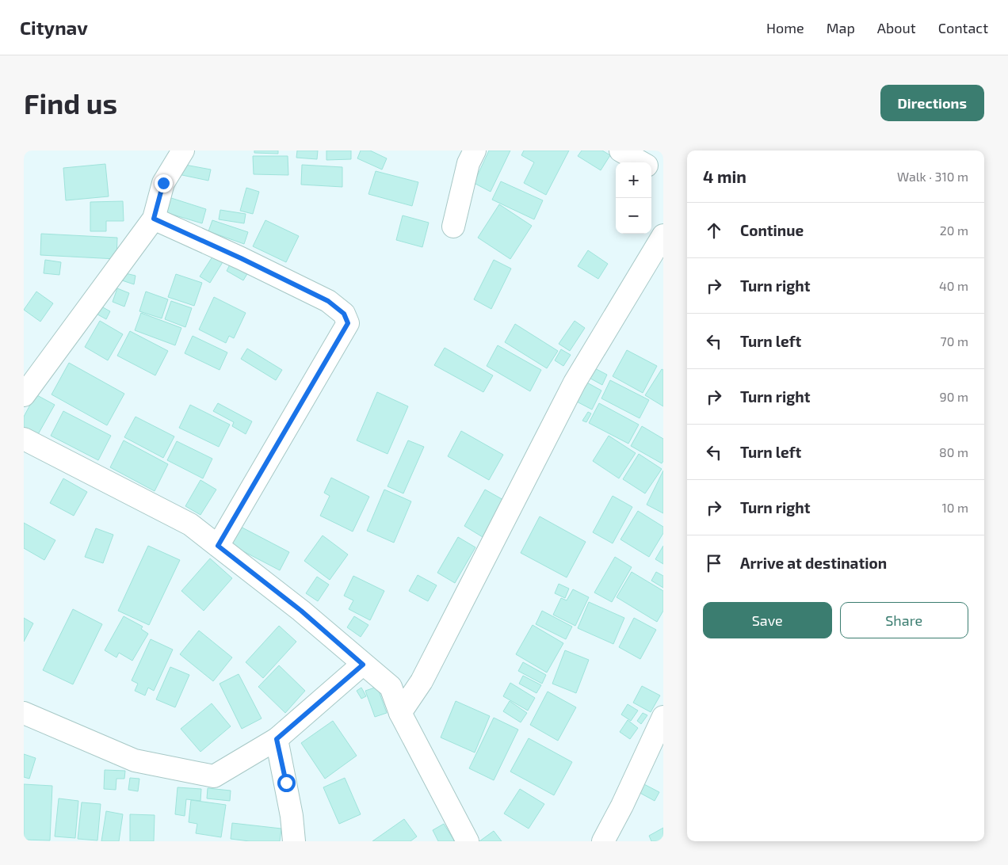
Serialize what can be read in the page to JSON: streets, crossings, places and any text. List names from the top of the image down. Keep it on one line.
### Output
{"page":{"header":"Citynav","nav":["Home","Map","About","Contact"],"buttons":["Directions",["Save","Share"]],"title":"Find us","heading":["4 min","Walk · 310 m"],"map_buttons":["+","−"],"list":[["Continue","20 m"],["Turn right","40 m"],["Turn left","70 m"],["Turn right","90 m"],["Turn left","80 m"],["Turn right","10 m"],"Arrive at destination"]}}
